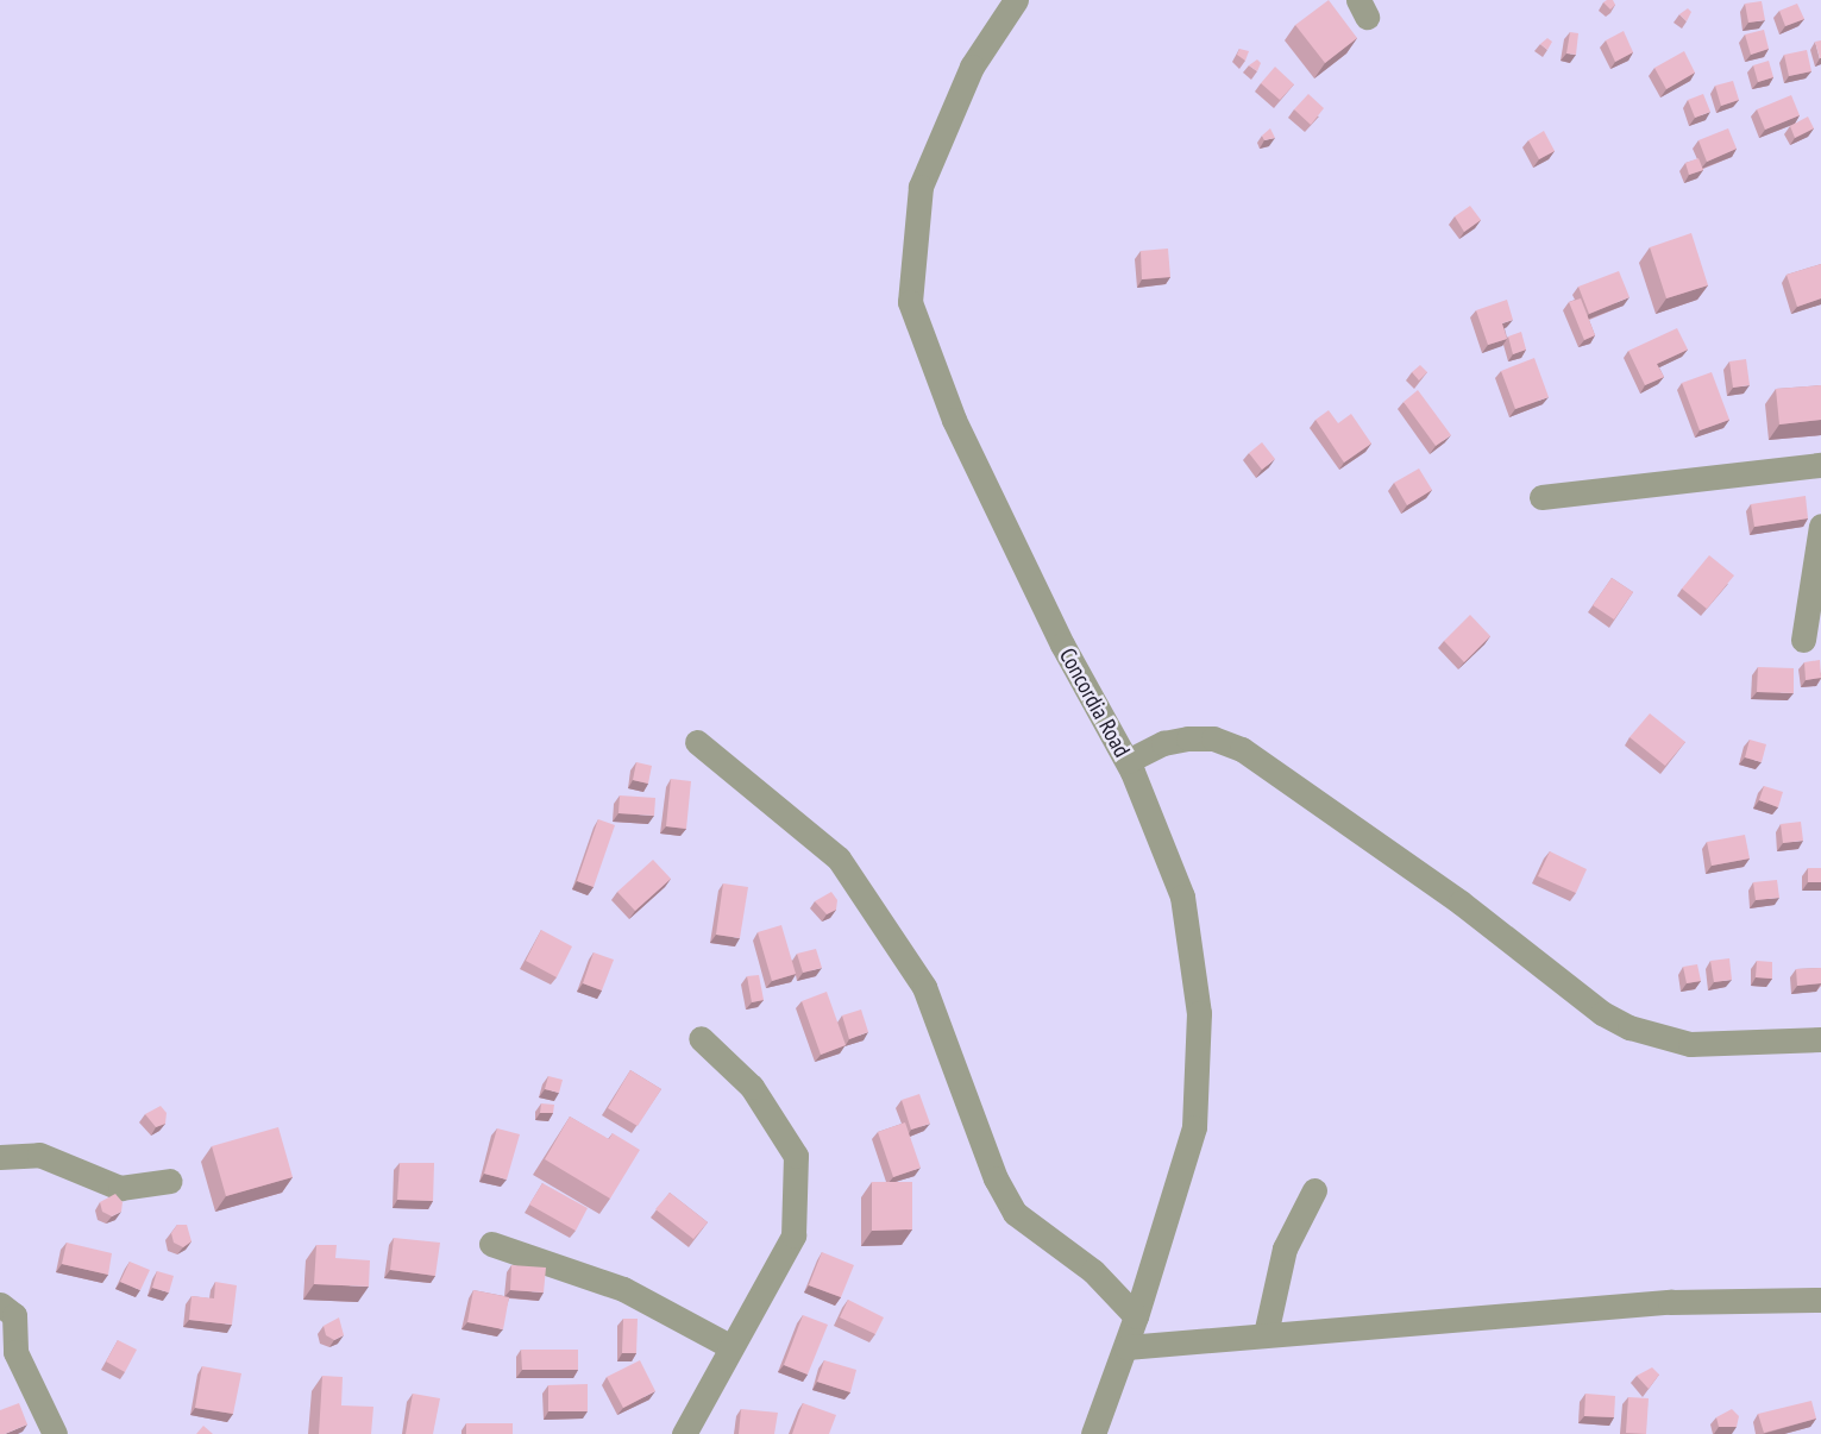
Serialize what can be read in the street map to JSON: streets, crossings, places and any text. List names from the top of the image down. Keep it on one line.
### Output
{"streets":{"street":["Concordia Road"]}}
